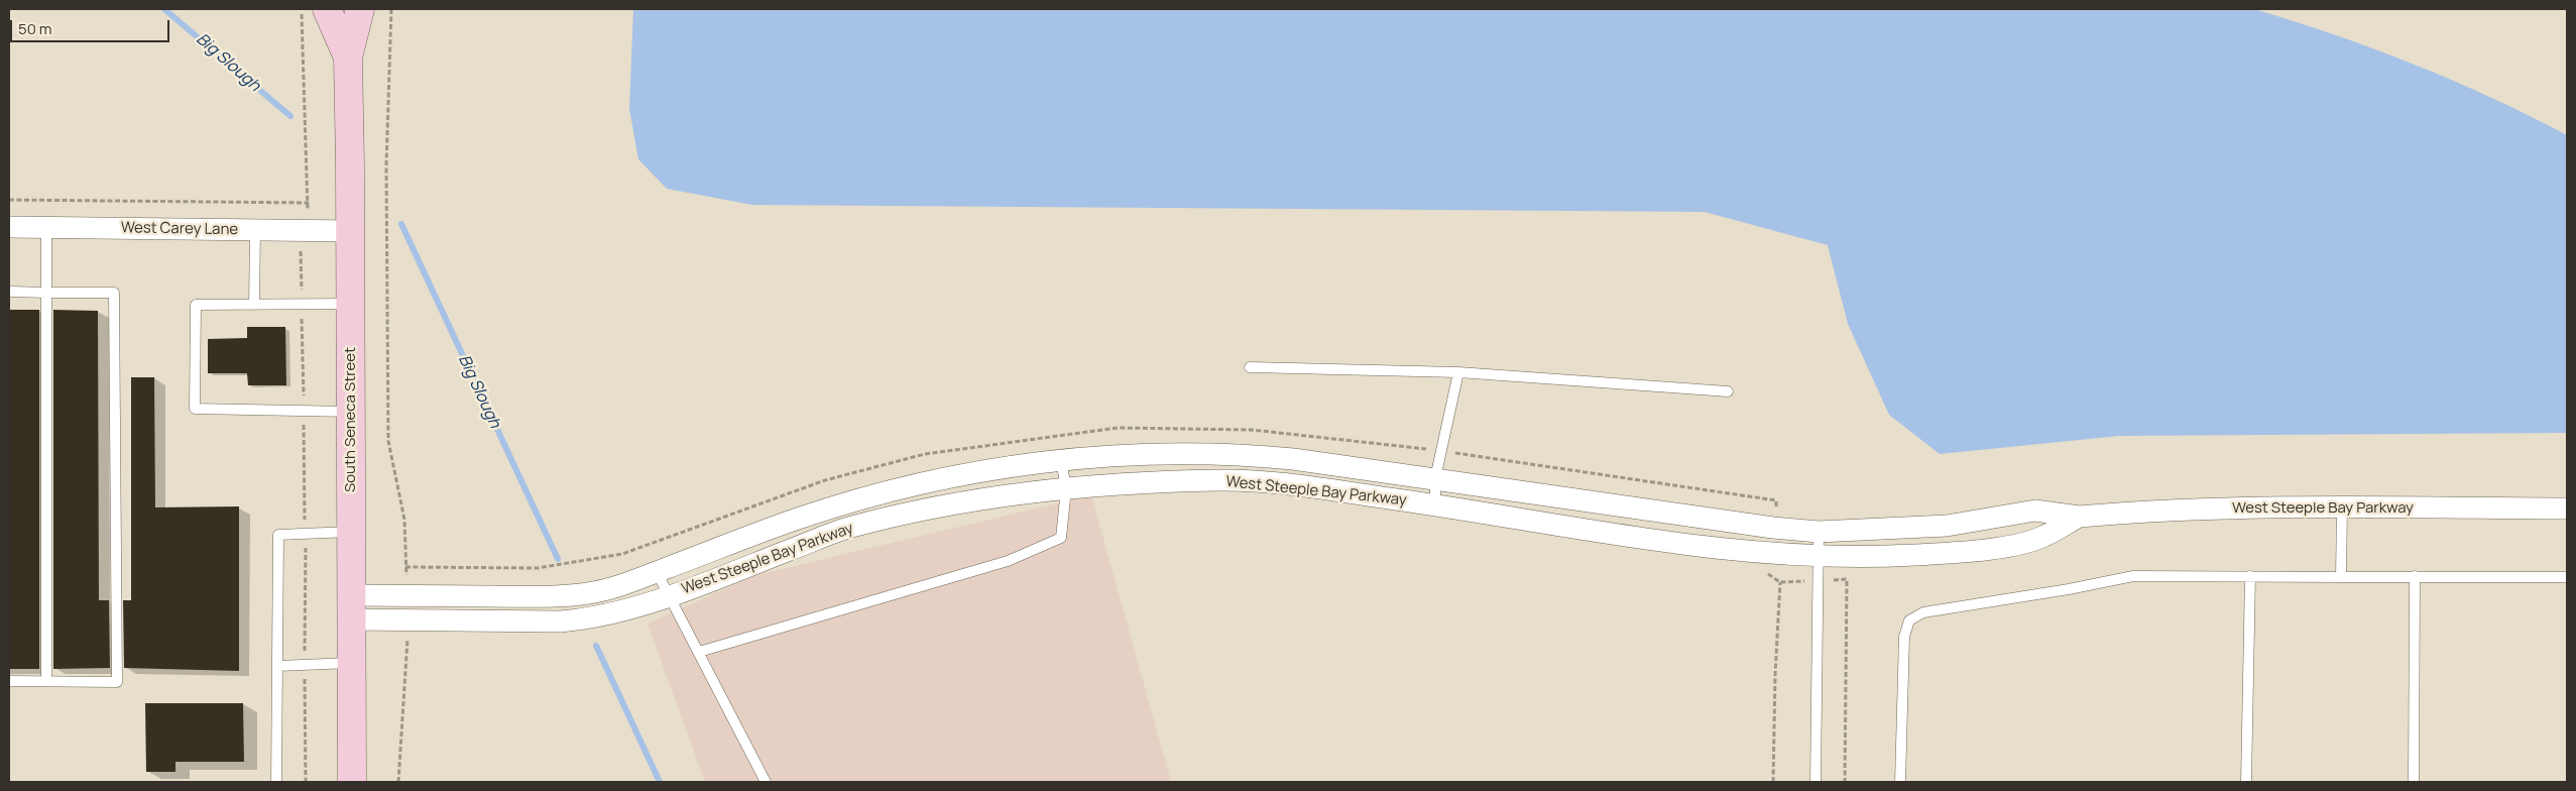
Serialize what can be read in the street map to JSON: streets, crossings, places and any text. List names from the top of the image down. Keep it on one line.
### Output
{"streets":{"street":["West Carey Lane","South Seneca Street","West Steeple Bay Parkway"]},"crossings":[["West Carey Lane","South Seneca Street"],["South Seneca Street","West Steeple Bay Parkway"]],"water":["Big Slough"],"scale_bar":"50 m"}
